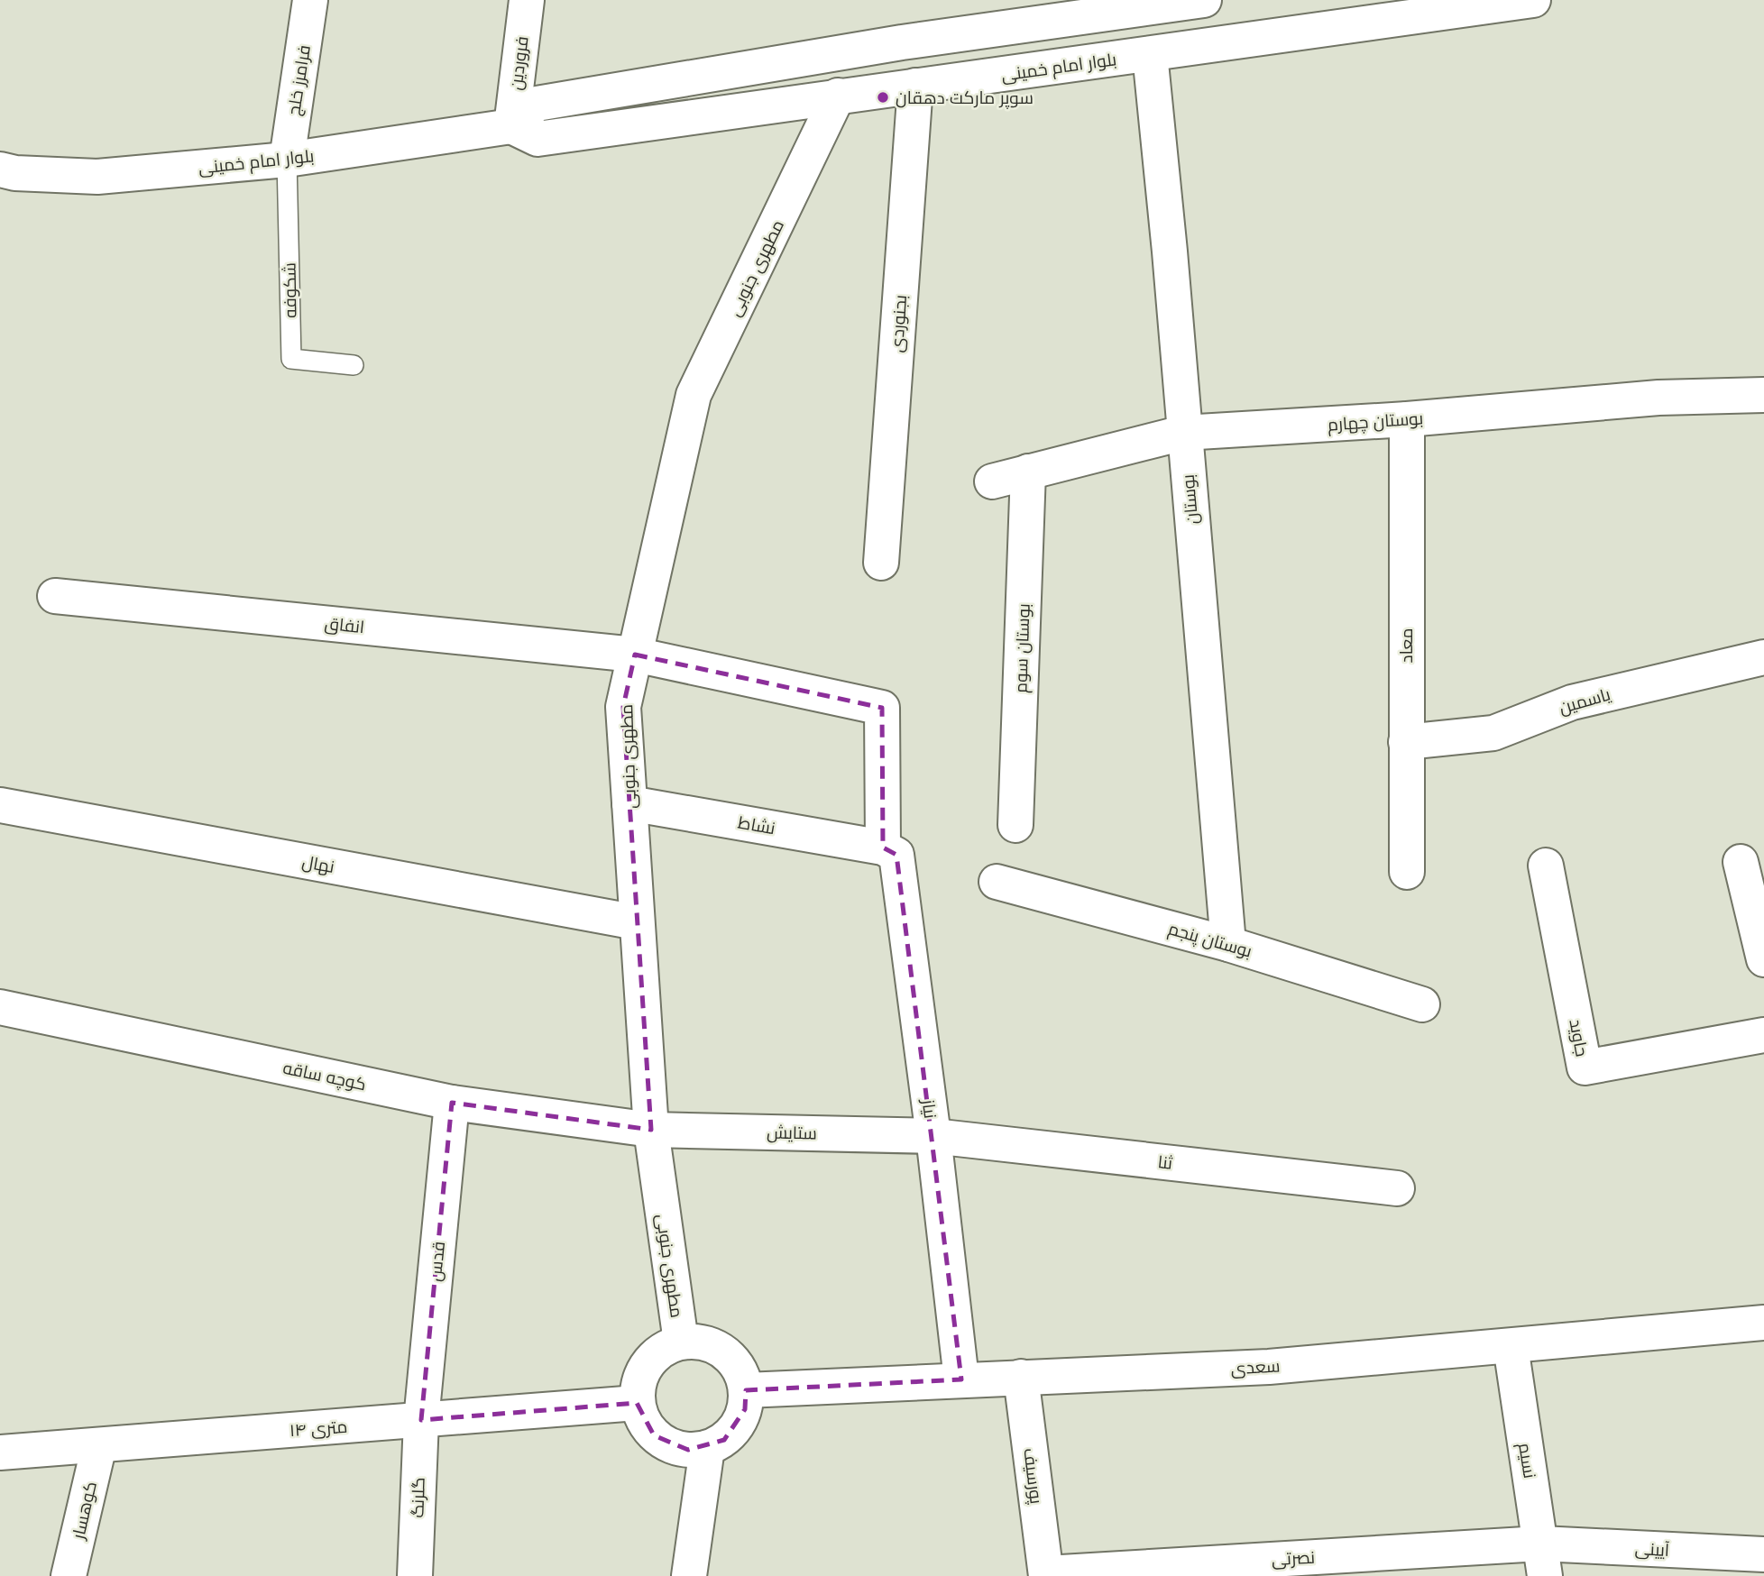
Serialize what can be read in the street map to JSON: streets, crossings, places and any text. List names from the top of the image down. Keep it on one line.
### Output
{"streets":{"street":["فروردین","بلوار امام خمینی","فرامرز خلج","مطهری جنوبی","بجنوردی","بوستان چهارم","بوستان","انفاق","معاد","بوستان سوم","یاسمین","نشاط","نهال","بوستان پنجم","جاوید","کوچه ساقه","نیاز","ستایش","ثنا","قدس","سعدی","متری ۱۴","نسیم","پورسیف","گلرنگ","کوهسار","آیینی","نصرتی"],"lane":["شکوفه"]},"crossings":[["فروردین","بلوار امام خمینی"],["بلوار امام خمینی","فرامرز خلج"],["بلوار امام خمینی","مطهری جنوبی"],["بلوار امام خمینی","شکوفه"],["بلوار امام خمینی","بجنوردی"],["بلوار امام خمینی","بوستان"],["فرامرز خلج","شکوفه"],["مطهری جنوبی","انفاق"],["مطهری جنوبی","نشاط"],["مطهری جنوبی","نهال"],["مطهری جنوبی","کوچه ساقه"],["مطهری جنوبی","ستایش"],["مطهری جنوبی","سعدی"],["مطهری جنوبی","متری ۱۴"],["بوستان چهارم","بوستان"],["بوستان چهارم","معاد"],["بوستان چهارم","بوستان سوم"],["بوستان","بوستان پنجم"],["انفاق","نشاط"],["انفاق","نیاز"],["معاد","یاسمین"],["نشاط","نیاز"],["کوچه ساقه","ستایش"],["کوچه ساقه","قدس"],["نیاز","ستایش"],["نیاز","ثنا"],["نیاز","سعدی"],["ستایش","ثنا"],["قدس","متری ۱۴"],["قدس","گلرنگ"],["سعدی","متری ۱۴"],["سعدی","نسیم"],["سعدی","پورسیف"],["متری ۱۴","گلرنگ"],["متری ۱۴","کوهسار"],["نسیم","آیینی"],["نسیم","نصرتی"],["پورسیف","نصرتی"],["آیینی","نصرتی"]],"places":["سوپر مارکت دهقان"]}
